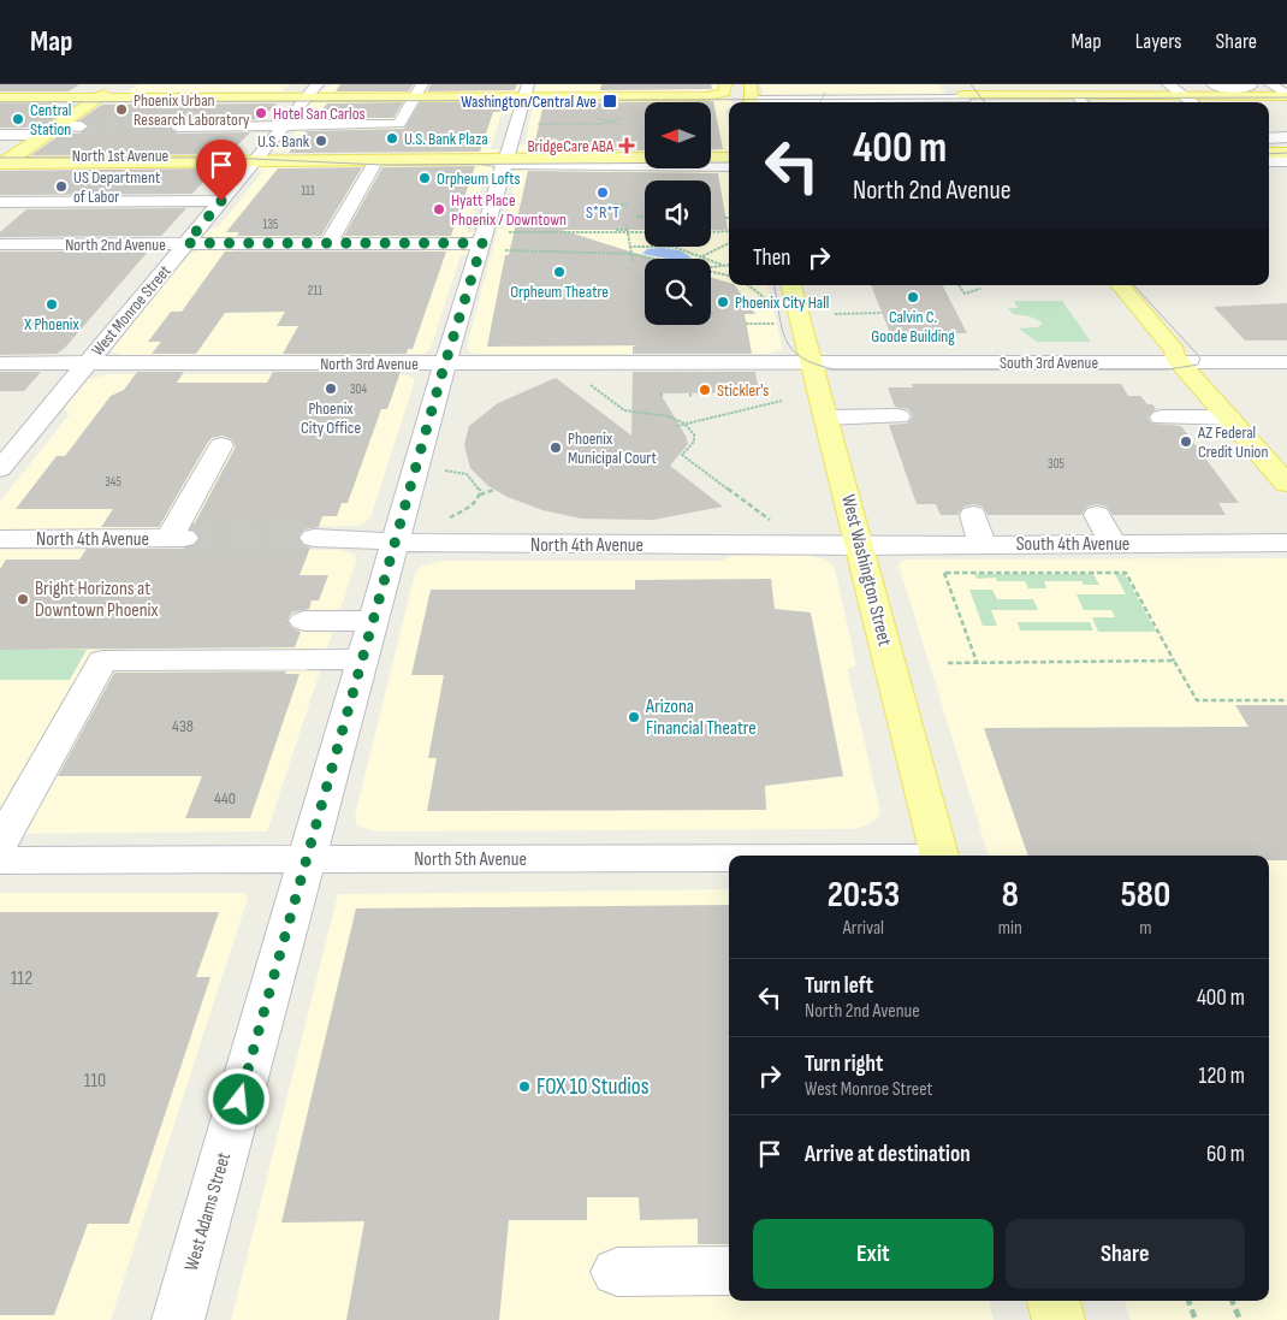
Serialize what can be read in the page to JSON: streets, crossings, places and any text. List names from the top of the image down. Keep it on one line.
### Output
{"streets":{"main road":["North 1st Avenue","West Washington Street"],"street":["North 2nd Avenue","West Monroe Street","South 3rd Avenue","North 3rd Avenue","North 4th Avenue","South 4th Avenue","North 5th Avenue","West Adams Street"]},"crossings":[["North 1st Avenue","West Monroe Street"],["North 2nd Avenue","West Monroe Street"],["North 2nd Avenue","West Adams Street"],["West Monroe Street","North 3rd Avenue"],["South 3rd Avenue","North 3rd Avenue"],["South 3rd Avenue","West Washington Street"],["North 3rd Avenue","West Washington Street"],["North 3rd Avenue","West Adams Street"],["North 4th Avenue","South 4th Avenue"],["North 4th Avenue","West Washington Street"],["North 4th Avenue","West Adams Street"],["South 4th Avenue","West Washington Street"],["North 5th Avenue","West Adams Street"]],"places":{"transit":["Washington/Central Ave"],"other":["Phoenix Urban Research Laboratory","Hotel San Carlos","Central Station","U.S. Bank Plaza","U.S. Bank","Orpheum Lofts","US Department of Labor","S*R*T","Hyatt Place Phoenix / Downtown","Orpheum Theatre","Calvin C. Goode Building","Phoenix City Hall","X Phoenix","Phoenix City Office","Stickler's","AZ Federal Credit Union","Phoenix Municipal Court","Bright Horizons at Downtown Phoenix","Arizona Financial Theatre","FOX 10 Studios"],"health":["BridgeCare ABA"]},"house_numbers":["111","135","211","304","305","345","438","440","112","110"],"north":"left","page":{"header":"Map","nav":["Map","Layers","Share"],"turn":["400 m","North 2nd Avenue"],"then":"Then","eta":["20:53","Arrival","8","min","580","m"],"list":[{"name":"Turn left","note":"North 2nd Avenue","value":"400 m"},{"name":"Turn right","note":"West Monroe Street","value":"120 m"},{"name":"Arrive at destination","value":"60 m"}],"buttons":["Exit","Share"]}}
